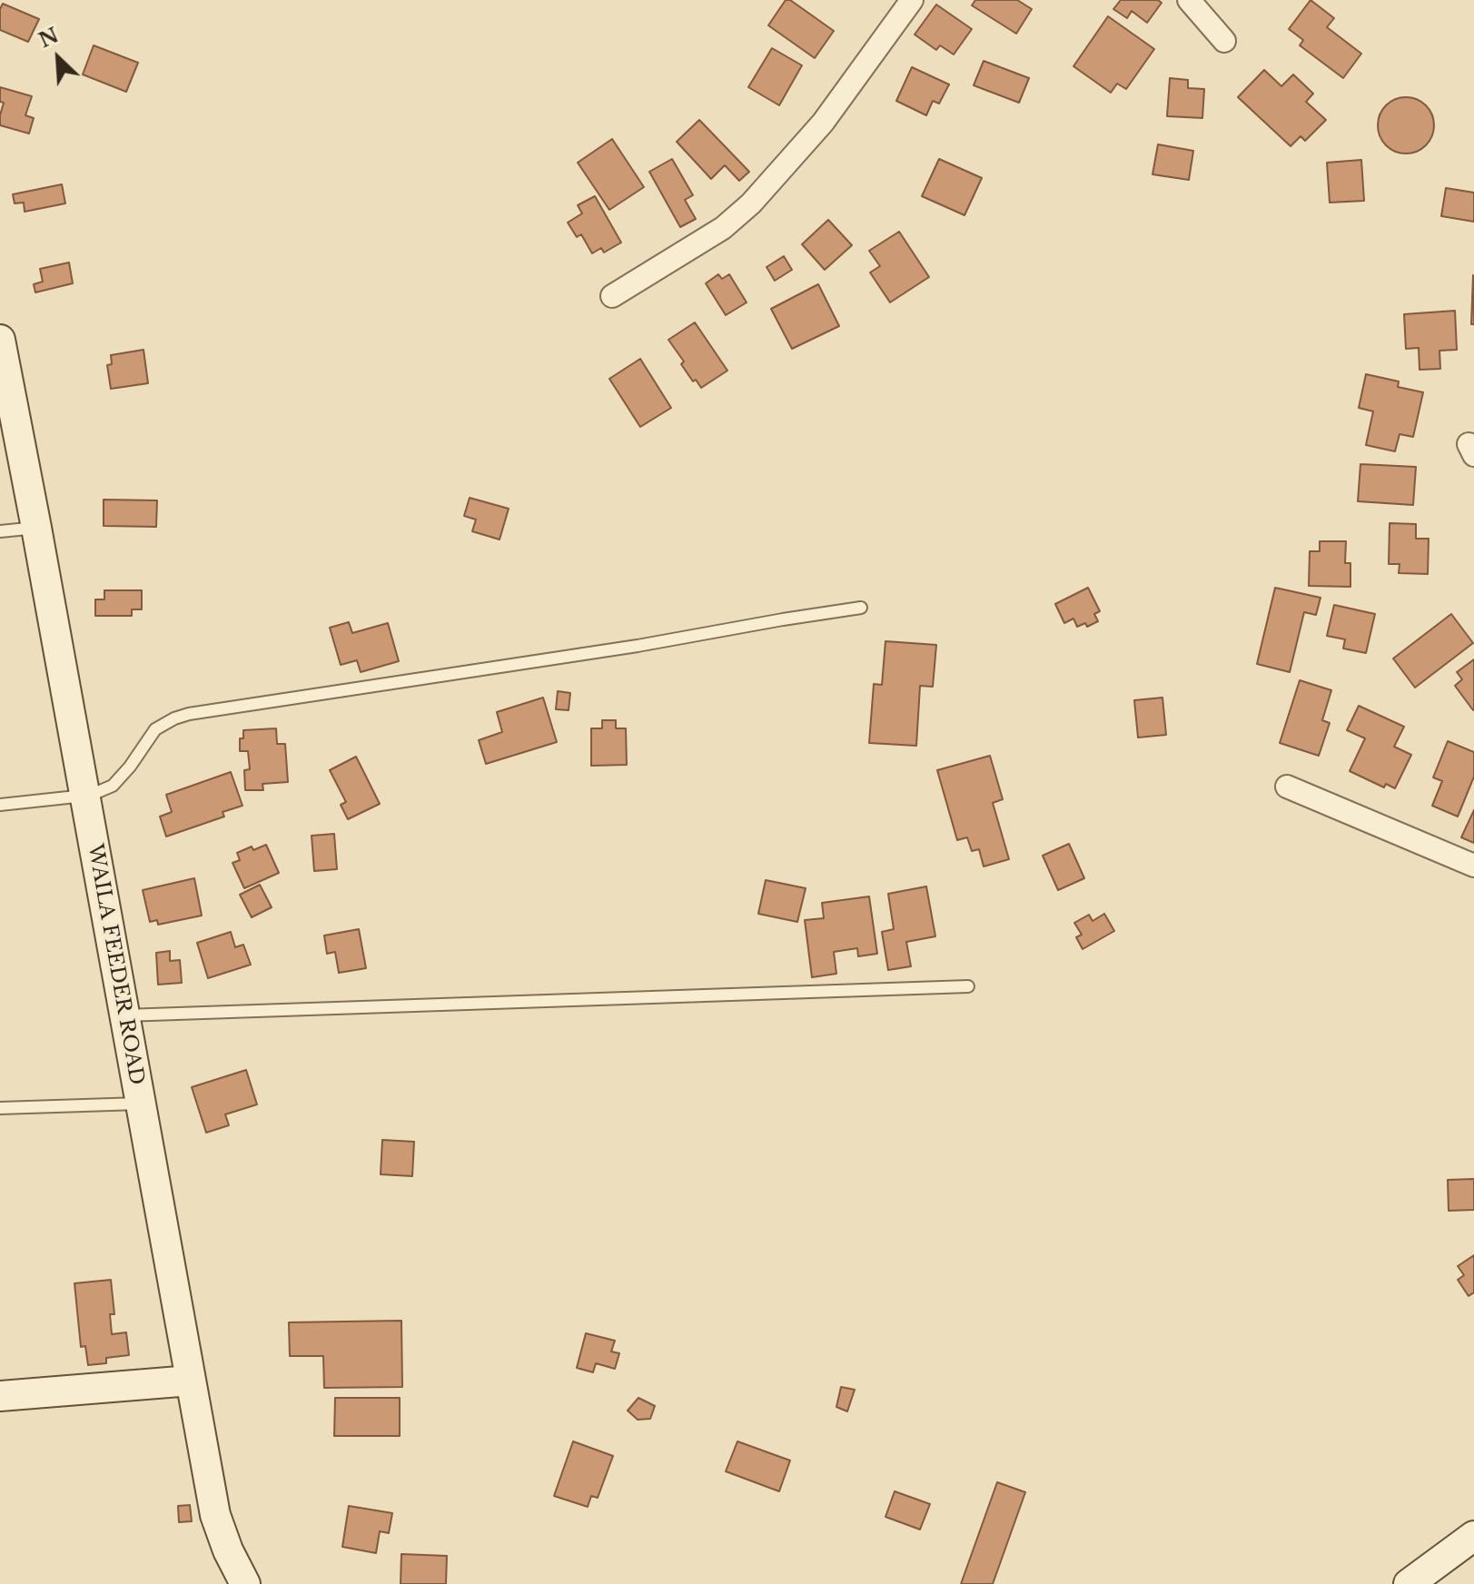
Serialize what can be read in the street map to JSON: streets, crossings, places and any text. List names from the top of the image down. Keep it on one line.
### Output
{"streets":{"street":["WAILA FEEDER ROAD"]},"north":"top left"}
